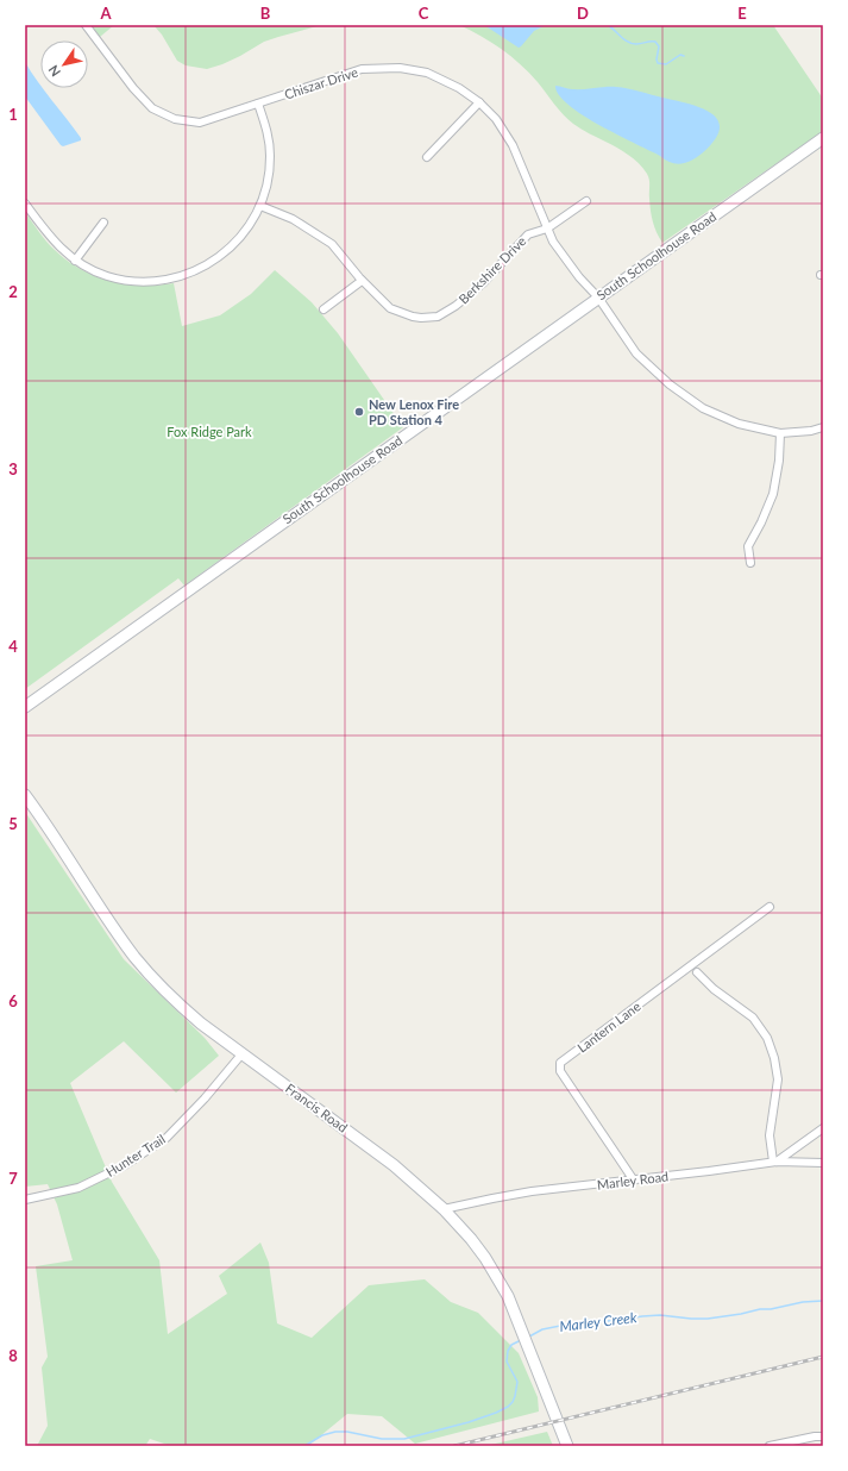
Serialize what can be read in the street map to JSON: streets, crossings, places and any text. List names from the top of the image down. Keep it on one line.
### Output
{"streets":{"street":["Chiszar Drive","South Schoolhouse Road","Berkshire Drive","Lantern Lane","Francis Road","Hunter Trail","Marley Road"]},"crossings":[["Chiszar Drive","South Schoolhouse Road"],["Chiszar Drive","Berkshire Drive"],["Lantern Lane","Marley Road"],["Francis Road","Hunter Trail"],["Francis Road","Marley Road"]],"water":["Marley Creek"],"parks":["Fox Ridge Park"],"places":["New Lenox Fire PD Station 4"],"north":"bottom left","grid":{"columns":["A","B","C","D","E"],"rows":["1","2","3","4","5","6","7","8"]}}
